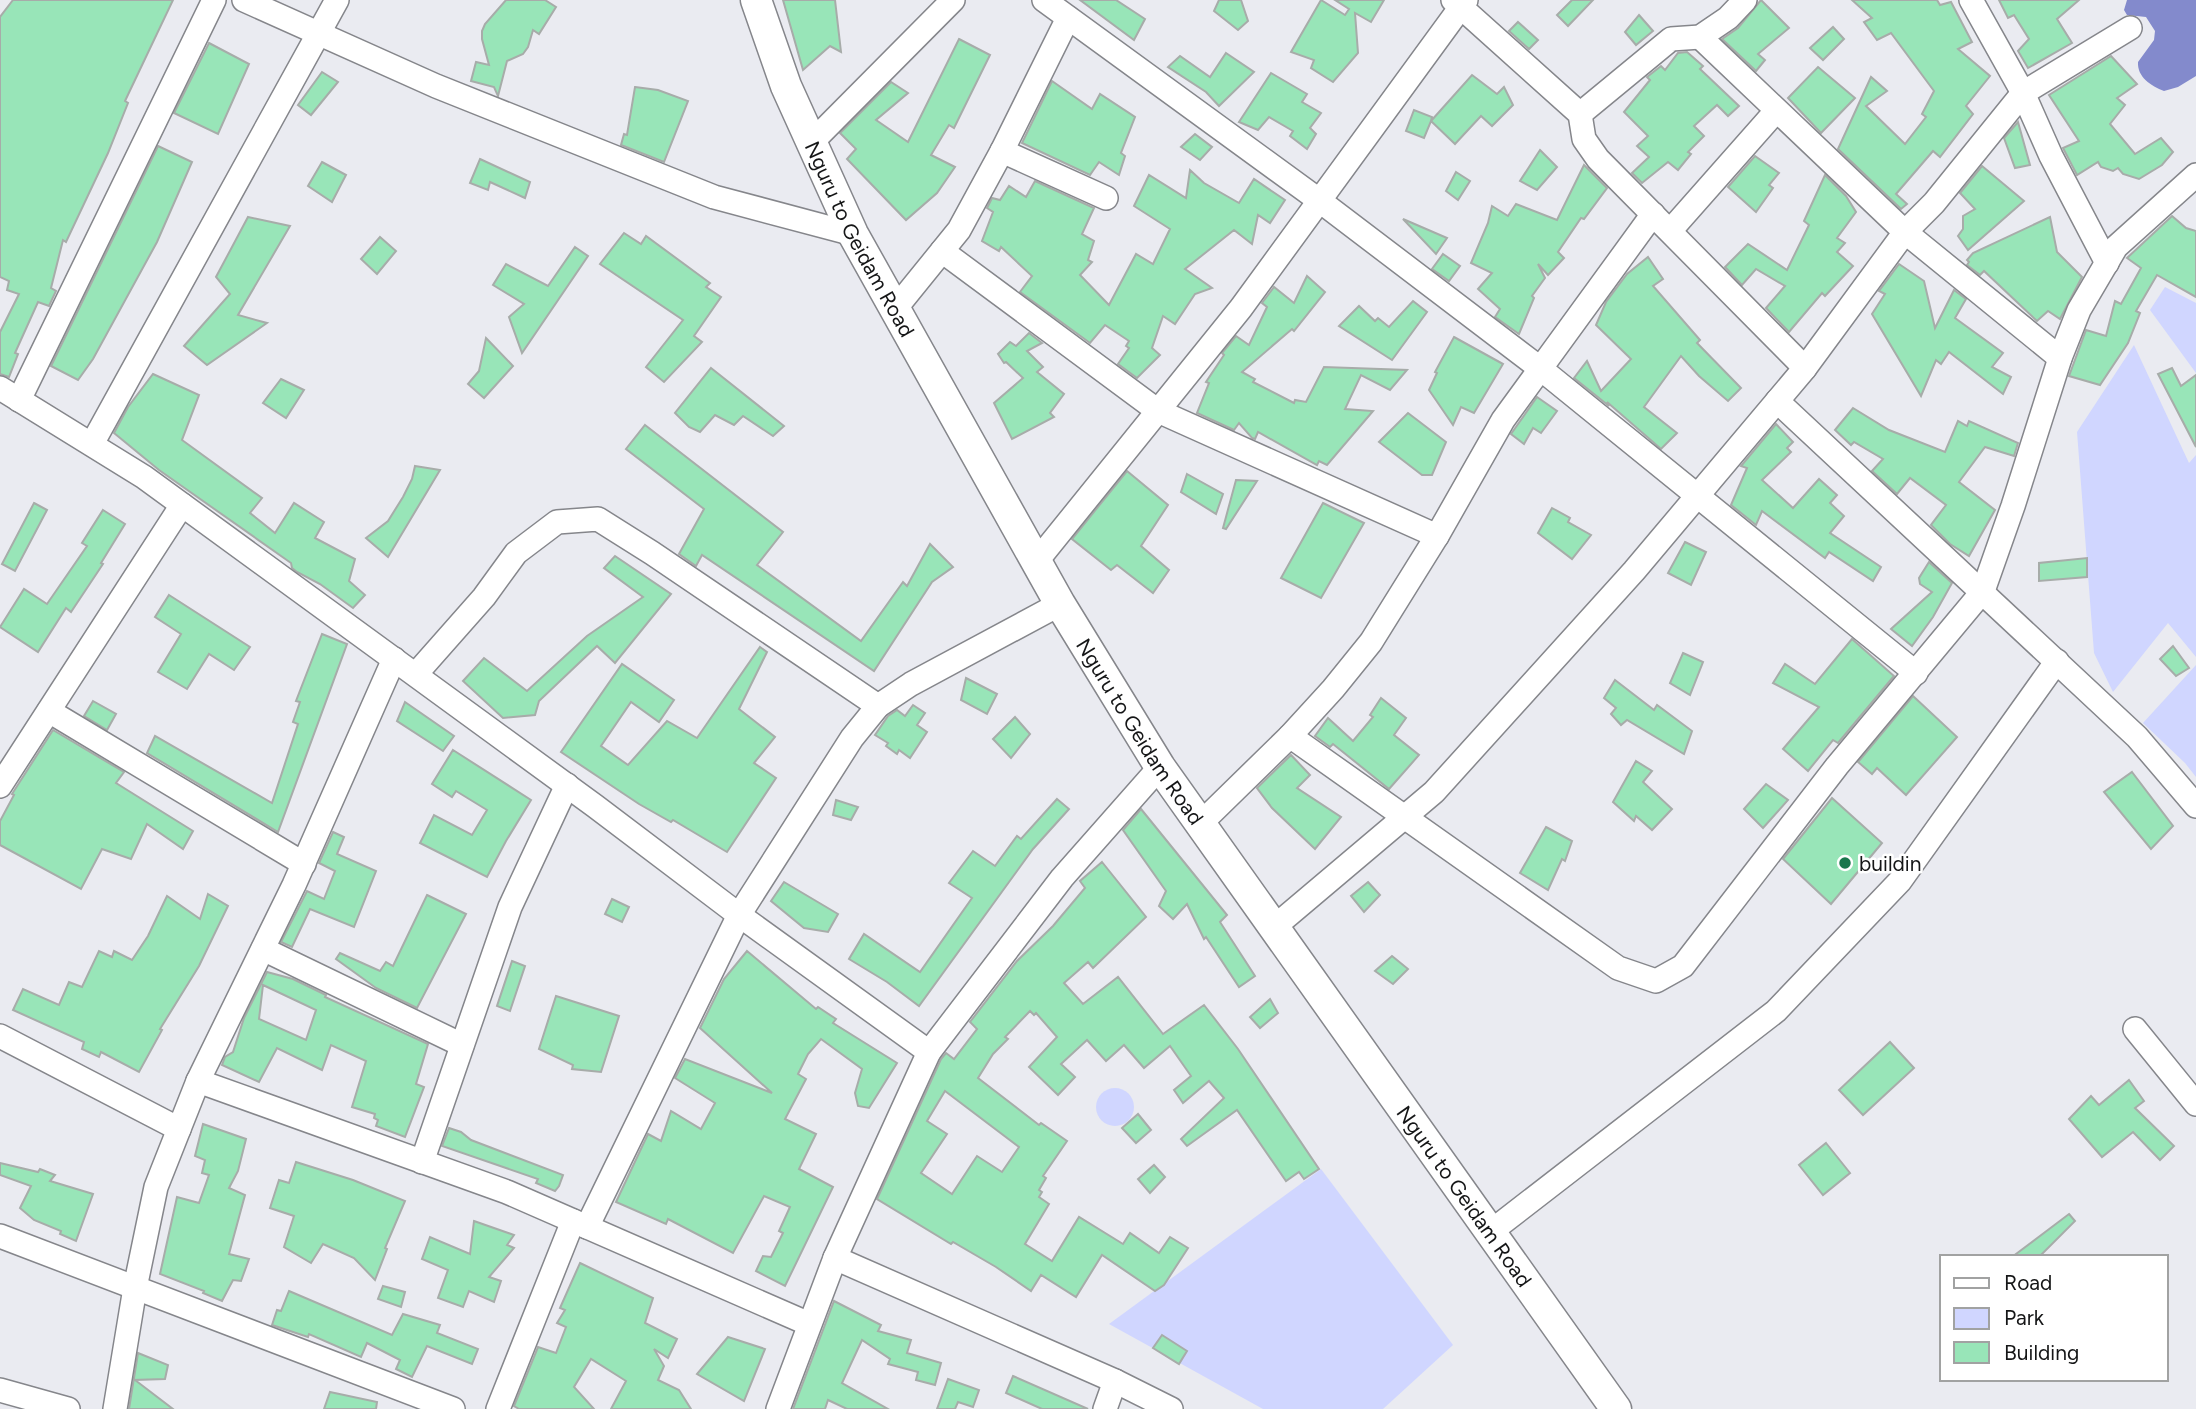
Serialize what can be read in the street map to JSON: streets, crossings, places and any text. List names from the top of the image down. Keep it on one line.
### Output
{"streets":{"main road":["Nguru to Geidam Road"]},"places":["buildin"],"legend":["Road","Park","Building"]}
